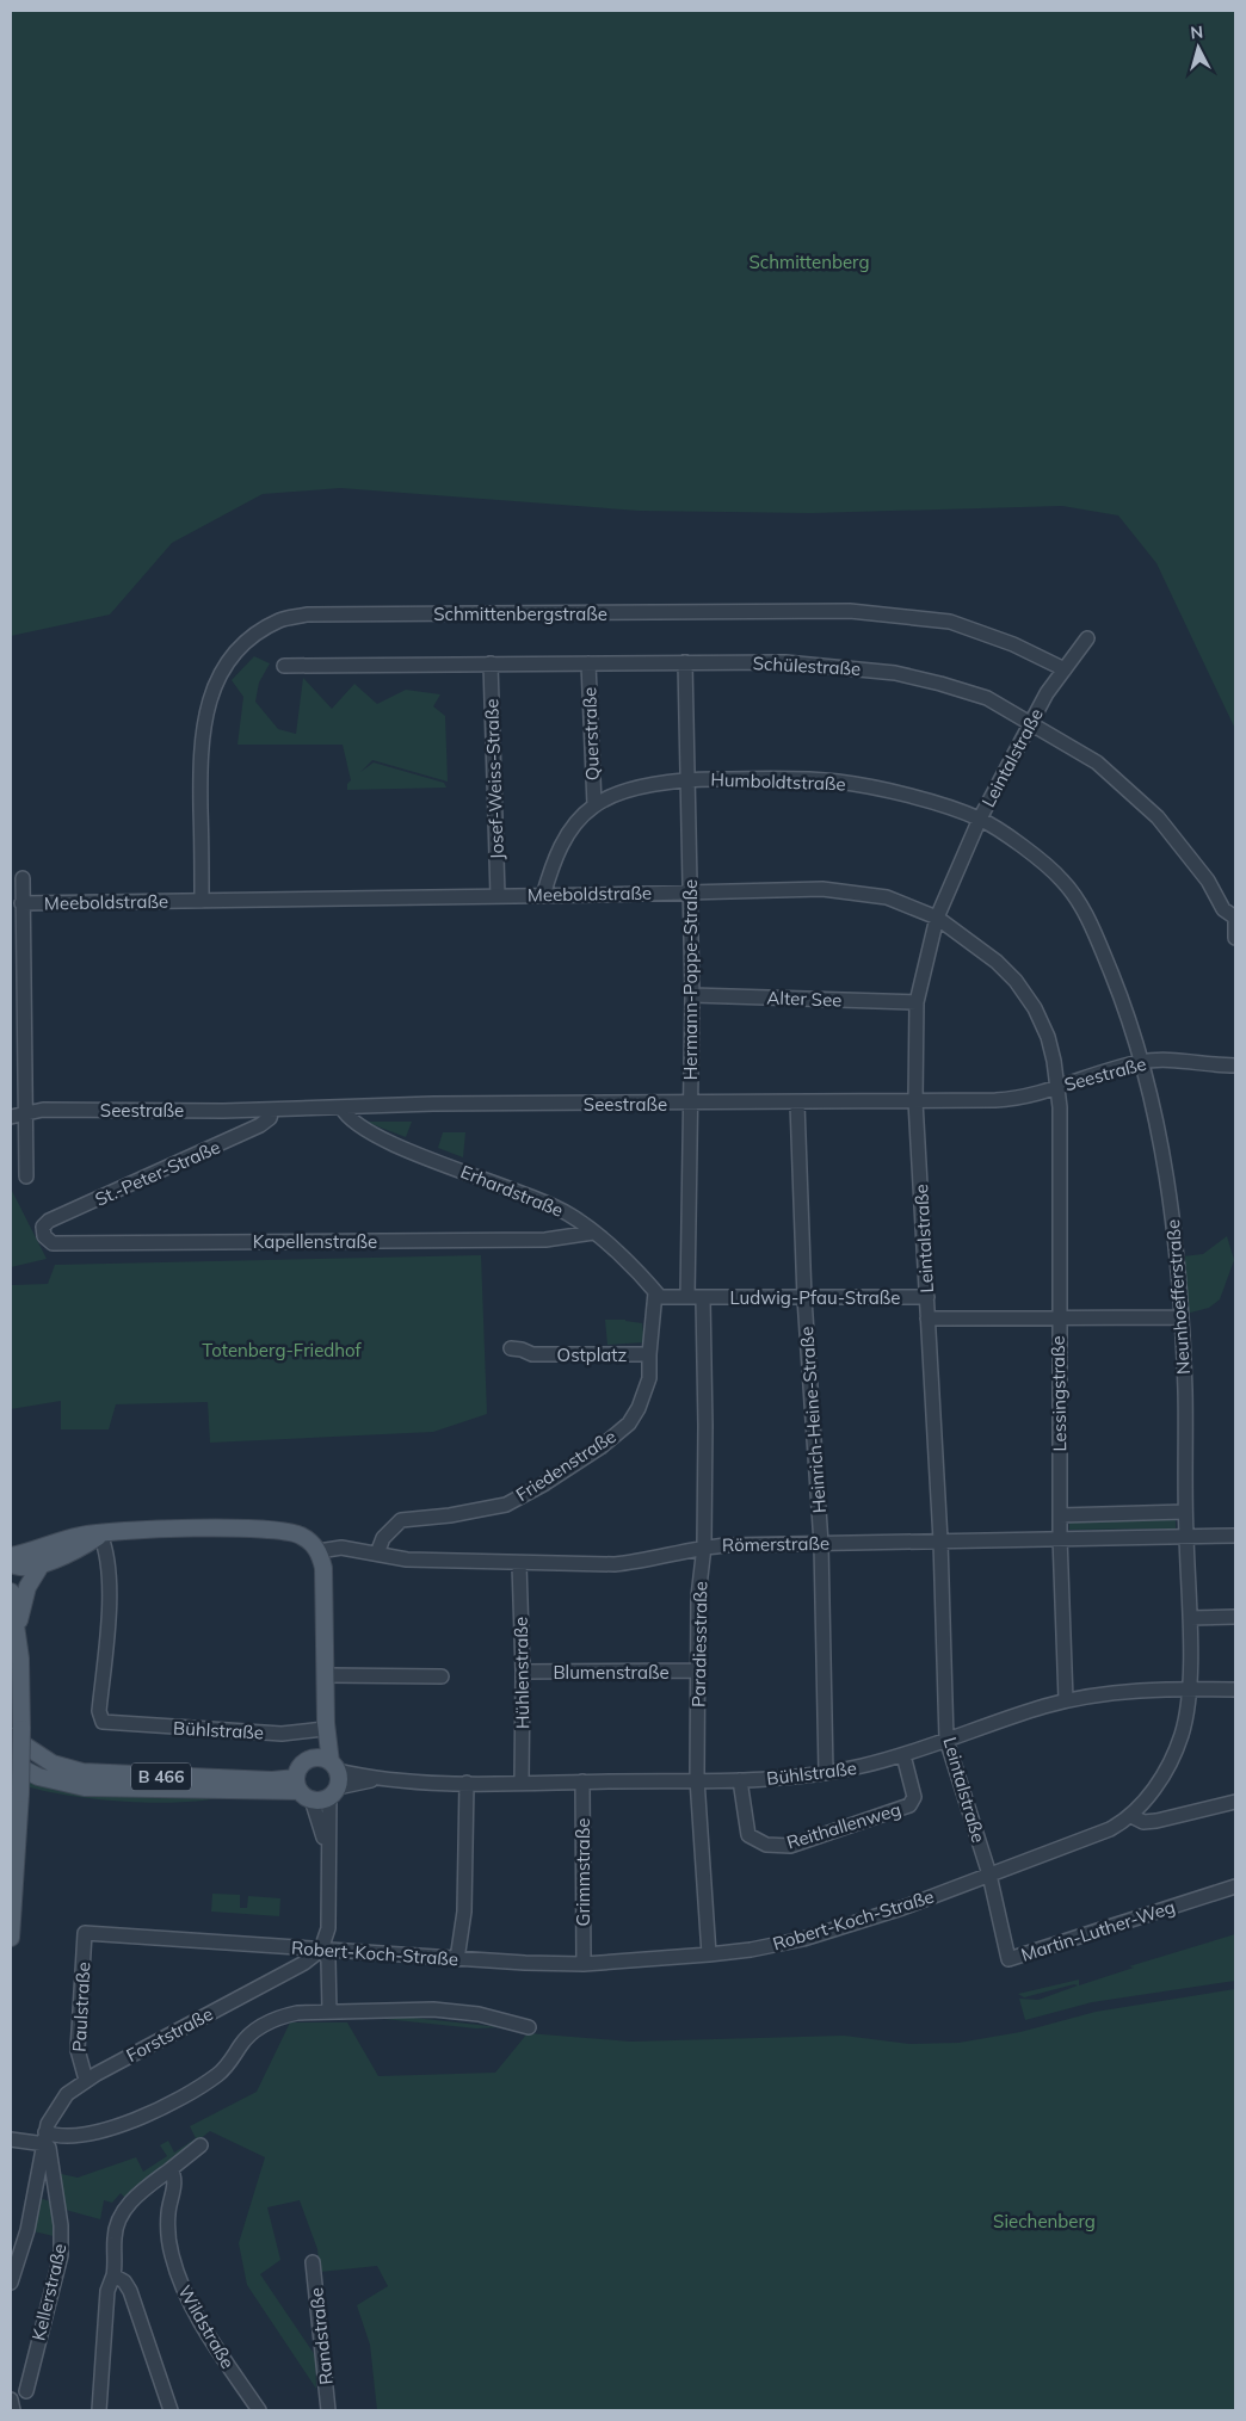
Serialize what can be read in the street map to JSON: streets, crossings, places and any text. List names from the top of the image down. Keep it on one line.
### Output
{"streets":{"main road":["B 466"],"street":["Schmittenbergstraße","Schülestraße","Querstraße","Leintalstraße","Josef-Weiss-Straße","Humboldtstraße","Meeboldstraße","Hermann-Poppe-Straße","Alter See","Seestraße","St.-Peter-Straße","Erhardstraße","Kapellenstraße","Ludwig-Pfau-Straße","Neunhoefferstraße","Ostplatz","Lessingstraße","Heinrich-Heine-Straße","Friedenstraße","Römerstraße","Paradiesstraße","Blumenstraße","Hühlenstraße","Bühlstraße","Reithallenweg","Grimmstraße","Robert-Koch-Straße","Martin-Luther-Weg","Paulstraße","Forststraße","Kellerstraße","Wildstraße","Randstraße"]},"crossings":[["Schmittenbergstraße","Leintalstraße"],["Schmittenbergstraße","Meeboldstraße"],["Schülestraße","Querstraße"],["Schülestraße","Leintalstraße"],["Schülestraße","Josef-Weiss-Straße"],["Schülestraße","Hermann-Poppe-Straße"],["Querstraße","Humboldtstraße"],["Leintalstraße","Humboldtstraße"],["Leintalstraße","Meeboldstraße"],["Leintalstraße","Alter See"],["Leintalstraße","Seestraße"],["Leintalstraße","Ludwig-Pfau-Straße"],["Leintalstraße","Römerstraße"],["Leintalstraße","Bühlstraße"],["Leintalstraße","Robert-Koch-Straße"],["Leintalstraße","Martin-Luther-Weg"],["Josef-Weiss-Straße","Meeboldstraße"],["Humboldtstraße","Meeboldstraße"],["Humboldtstraße","Hermann-Poppe-Straße"],["Humboldtstraße","Seestraße"],["Humboldtstraße","Neunhoefferstraße"],["Meeboldstraße","Hermann-Poppe-Straße"],["Meeboldstraße","Seestraße"],["Meeboldstraße","Lessingstraße"],["Hermann-Poppe-Straße","Alter See"],["Hermann-Poppe-Straße","Seestraße"],["Seestraße","St.-Peter-Straße"],["Seestraße","Erhardstraße"],["Seestraße","Neunhoefferstraße"],["Seestraße","Lessingstraße"],["Seestraße","Heinrich-Heine-Straße"],["St.-Peter-Straße","Kapellenstraße"],["Erhardstraße","Kapellenstraße"],["Erhardstraße","Ostplatz"],["Ludwig-Pfau-Straße","Heinrich-Heine-Straße"],["Ludwig-Pfau-Straße","Paradiesstraße"],["Neunhoefferstraße","Römerstraße"],["Neunhoefferstraße","Robert-Koch-Straße"],["Ostplatz","Friedenstraße"],["Lessingstraße","Römerstraße"],["Lessingstraße","Bühlstraße"],["Heinrich-Heine-Straße","Römerstraße"],["Heinrich-Heine-Straße","Bühlstraße"],["Friedenstraße","Römerstraße"],["Römerstraße","Paradiesstraße"],["Römerstraße","Hühlenstraße"],["Römerstraße","Robert-Koch-Straße"],["Paradiesstraße","Blumenstraße"],["Paradiesstraße","Bühlstraße"],["Paradiesstraße","Robert-Koch-Straße"],["Blumenstraße","Hühlenstraße"],["Hühlenstraße","Bühlstraße"],["Bühlstraße","B 466"],["Bühlstraße","Reithallenweg"],["Bühlstraße","Grimmstraße"],["Bühlstraße","Robert-Koch-Straße"],["Grimmstraße","Robert-Koch-Straße"],["Robert-Koch-Straße","Martin-Luther-Weg"],["Robert-Koch-Straße","Paulstraße"],["Robert-Koch-Straße","Forststraße"],["Paulstraße","Forststraße"],["Forststraße","Kellerstraße"]],"parks":["Schmittenberg","Totenberg-Friedhof","Siechenberg"],"north":"top"}
